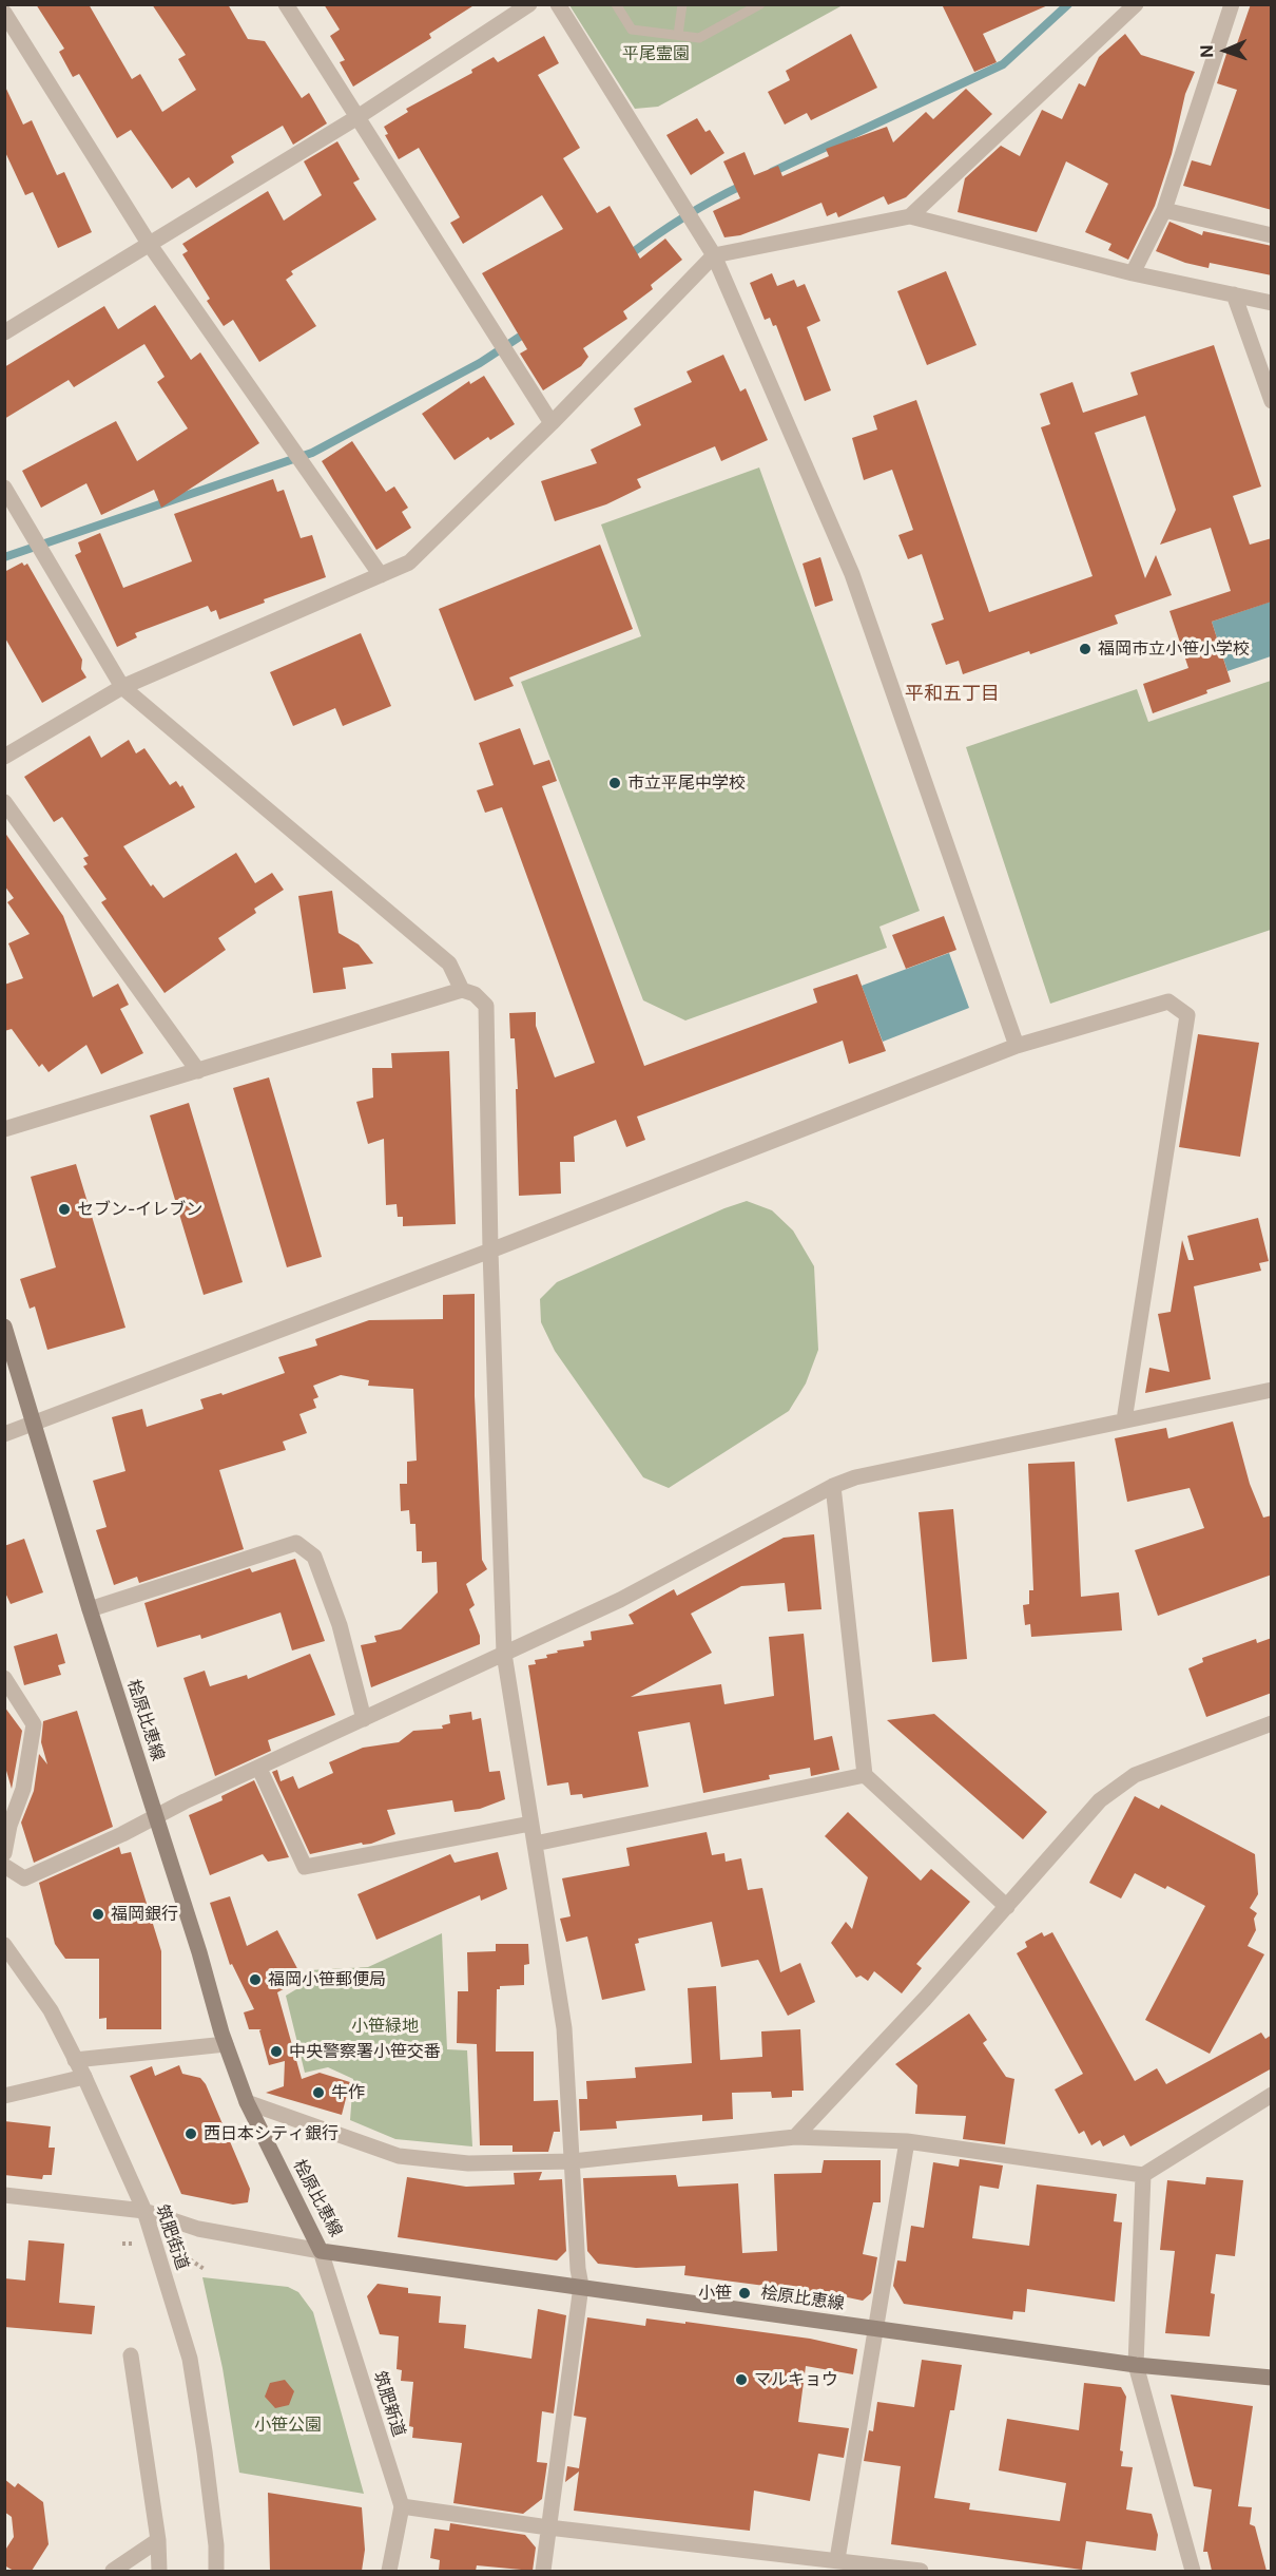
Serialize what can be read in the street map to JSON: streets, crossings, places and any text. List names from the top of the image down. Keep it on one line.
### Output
{"streets":{"main road":["桧原比恵線"],"street":["筑肥街道","筑肥新道"]},"crossings":[["桧原比恵線","筑肥新道"]],"districts":["平和五丁目"],"parks":["平尾霊園","小笹緑地","小笹公園"],"places":["福岡市立小笹小学校","市立平尾中学校","セブン-イレブン","福岡銀行","福岡小笹郵便局","中央警察署小笹交番","牛作","西日本シティ銀行","小笹","マルキョウ"],"north":"left"}
